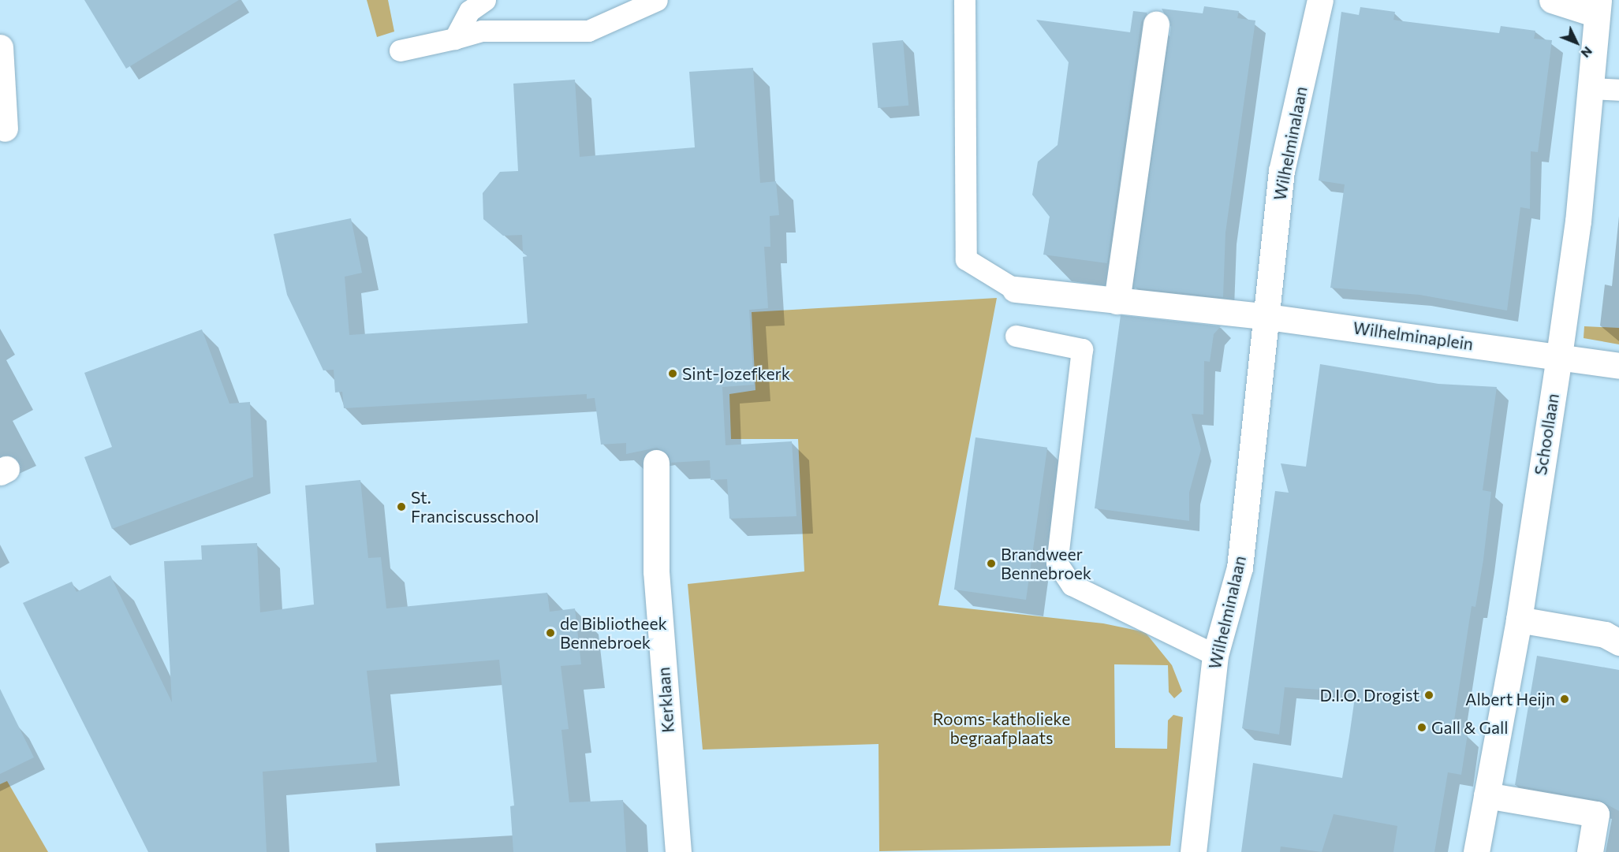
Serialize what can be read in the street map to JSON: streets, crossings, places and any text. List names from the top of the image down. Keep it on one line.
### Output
{"streets":{"street":["Wilhelminalaan","Wilhelminaplein","Schoollaan","Kerklaan"]},"crossings":[["Wilhelminalaan","Wilhelminaplein"],["Wilhelminaplein","Schoollaan"]],"parks":["Rooms-katholieke begraafplaats"],"places":["Sint-Jozefkerk","St. Franciscusschool","Brandweer Bennebroek","de Bibliotheek Bennebroek","D.I.O. Drogist","Albert Heijn","Gall & Gall"],"north":"bottom right"}
